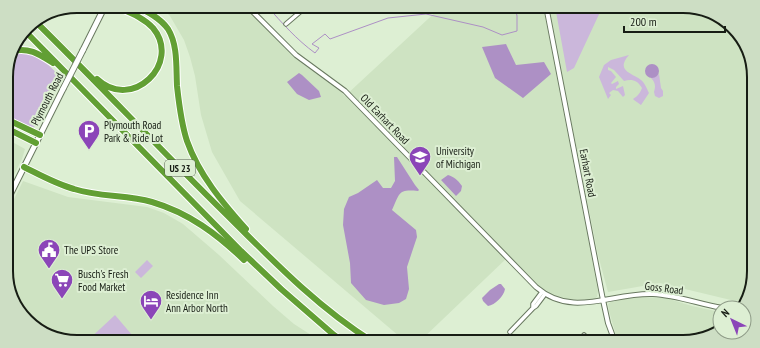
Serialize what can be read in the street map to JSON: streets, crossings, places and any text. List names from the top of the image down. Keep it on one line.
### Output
{"streets":{"highway":["US 23"],"main road":["Plymouth Road"],"street":["Old Earhart Road","Earhart Road","Goss Road"]},"crossings":[["Old Earhart Road","Earhart Road"],["Old Earhart Road","Goss Road"],["Earhart Road","Goss Road"]],"places":{"parking":["Plymouth Road Park & Ride Lot"],"school or university":["University of Michigan"],"public building":["The UPS Store"],"supermarket":["Busch's Fresh Food Market"],"hotel":["Residence Inn Ann Arbor North"]},"scale_bar":"200 m","north":"top left"}
